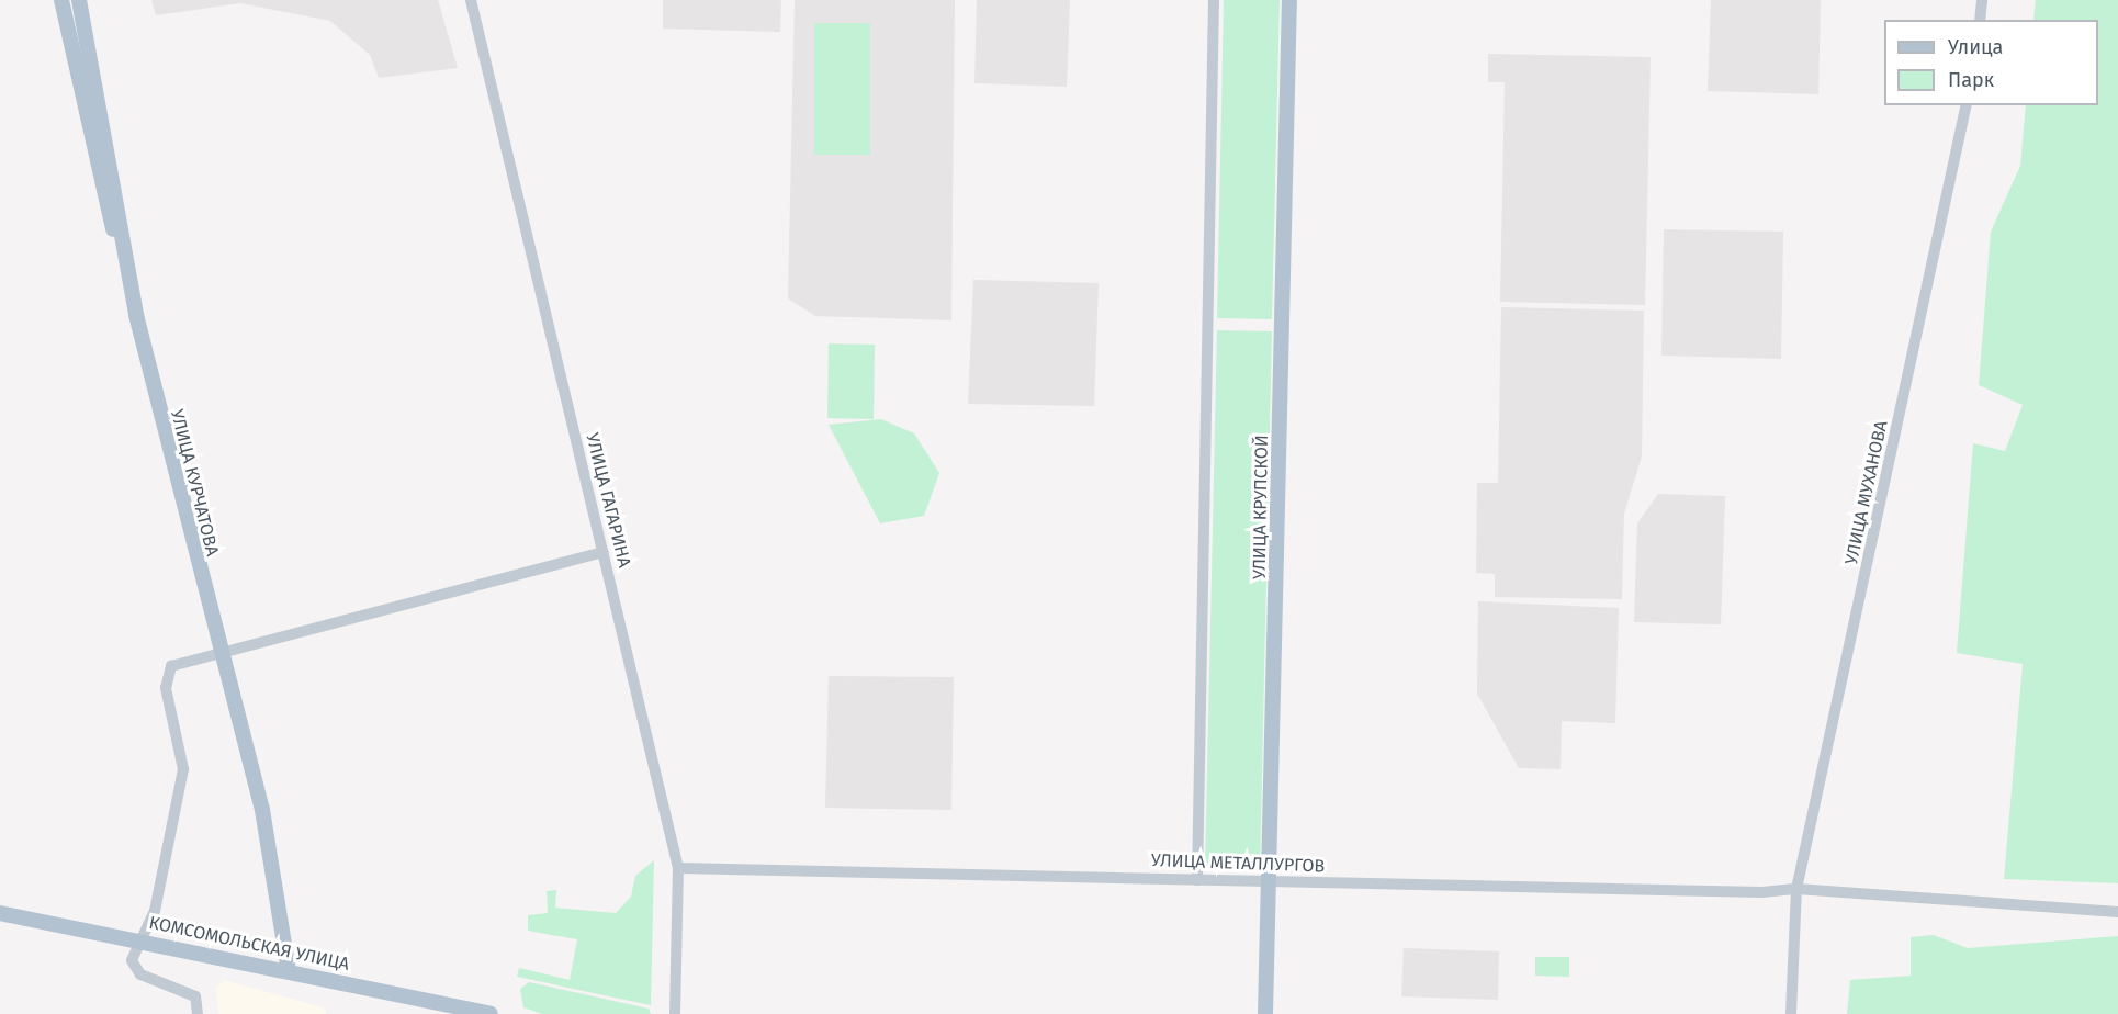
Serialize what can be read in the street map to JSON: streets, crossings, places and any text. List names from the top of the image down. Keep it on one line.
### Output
{"streets":{"main road":["УЛИЦА КУРЧАТОВА","УЛИЦА КРУПСКОЙ","КОМСОМОЛЬСКАЯ УЛИЦА"],"street":["УЛИЦА МУХАНОВА","УЛИЦА ГАГАРИНА","УЛИЦА МЕТАЛЛУРГОВ"]},"crossings":[["УЛИЦА КУРЧАТОВА","КОМСОМОЛЬСКАЯ УЛИЦА"],["УЛИЦА МУХАНОВА","УЛИЦА МЕТАЛЛУРГОВ"],["УЛИЦА ГАГАРИНА","УЛИЦА МЕТАЛЛУРГОВ"],["УЛИЦА КРУПСКОЙ","УЛИЦА МЕТАЛЛУРГОВ"]],"legend":["Улица","Парк"]}
